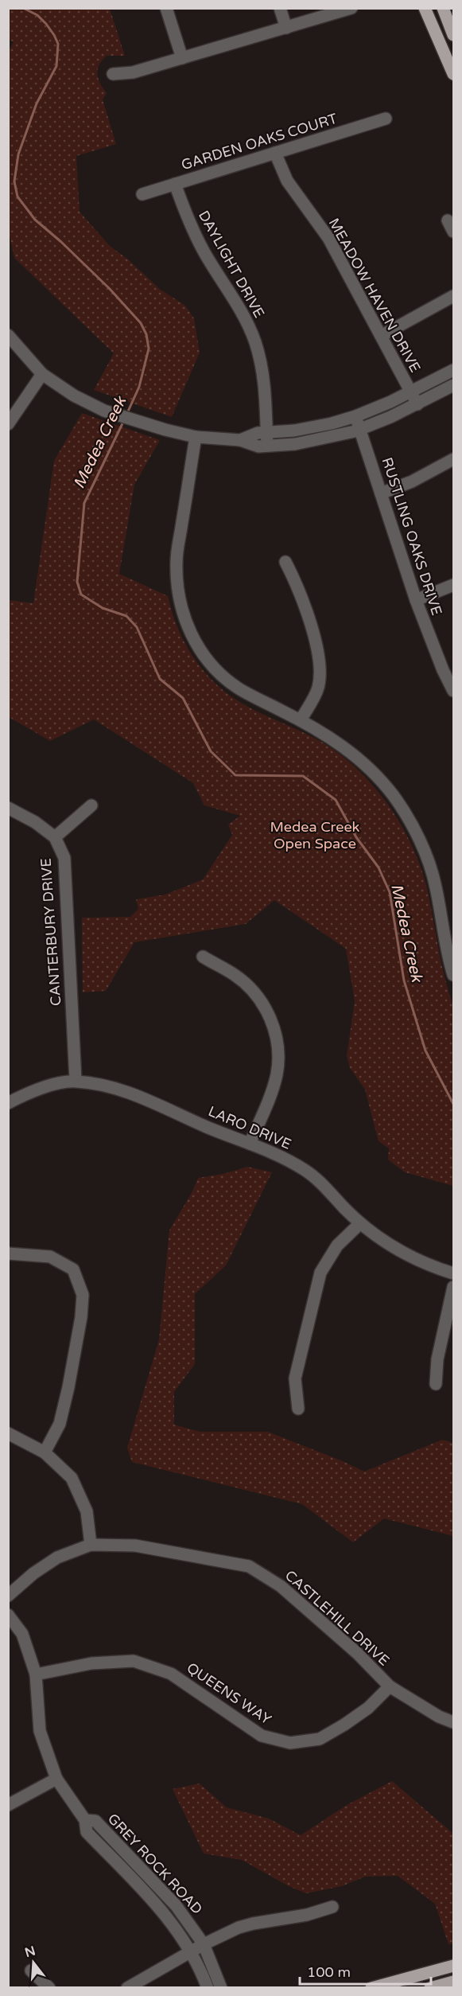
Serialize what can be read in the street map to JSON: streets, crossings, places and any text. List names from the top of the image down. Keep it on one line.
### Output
{"streets":{"street":["GARDEN OAKS COURT","DAYLIGHT DRIVE","MEADOW HAVEN DRIVE","RUSTLING OAKS DRIVE","CANTERBURY DRIVE","LARO DRIVE","CASTLEHILL DRIVE","QUEENS WAY","GREY ROCK ROAD"]},"crossings":[["GARDEN OAKS COURT","DAYLIGHT DRIVE"],["GARDEN OAKS COURT","MEADOW HAVEN DRIVE"],["CANTERBURY DRIVE","LARO DRIVE"],["CASTLEHILL DRIVE","QUEENS WAY"],["QUEENS WAY","GREY ROCK ROAD"]],"water":["Medea Creek"],"parks":["Medea Creek Open Space"],"scale_bar":"100 m","north":"top"}
